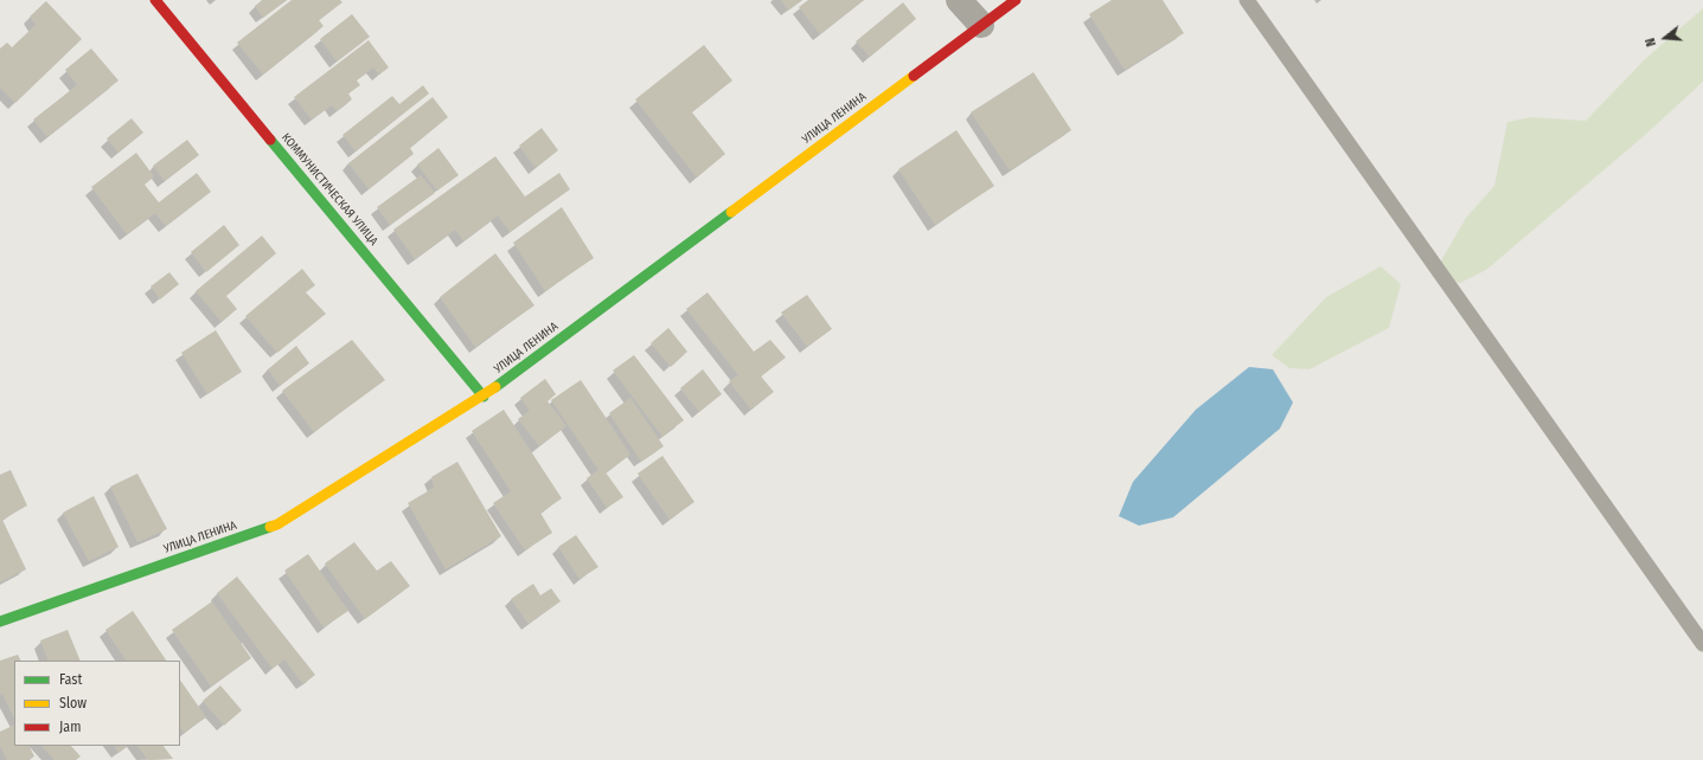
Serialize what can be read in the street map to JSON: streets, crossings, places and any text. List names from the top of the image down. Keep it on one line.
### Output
{"streets":{"street":["УЛИЦА ЛЕНИНА","КОММУНИСТИЧЕСКАЯ УЛИЦА"]},"crossings":[["УЛИЦА ЛЕНИНА","КОММУНИСТИЧЕСКАЯ УЛИЦА"]],"legend":["Fast","Slow","Jam"],"north":"left"}
